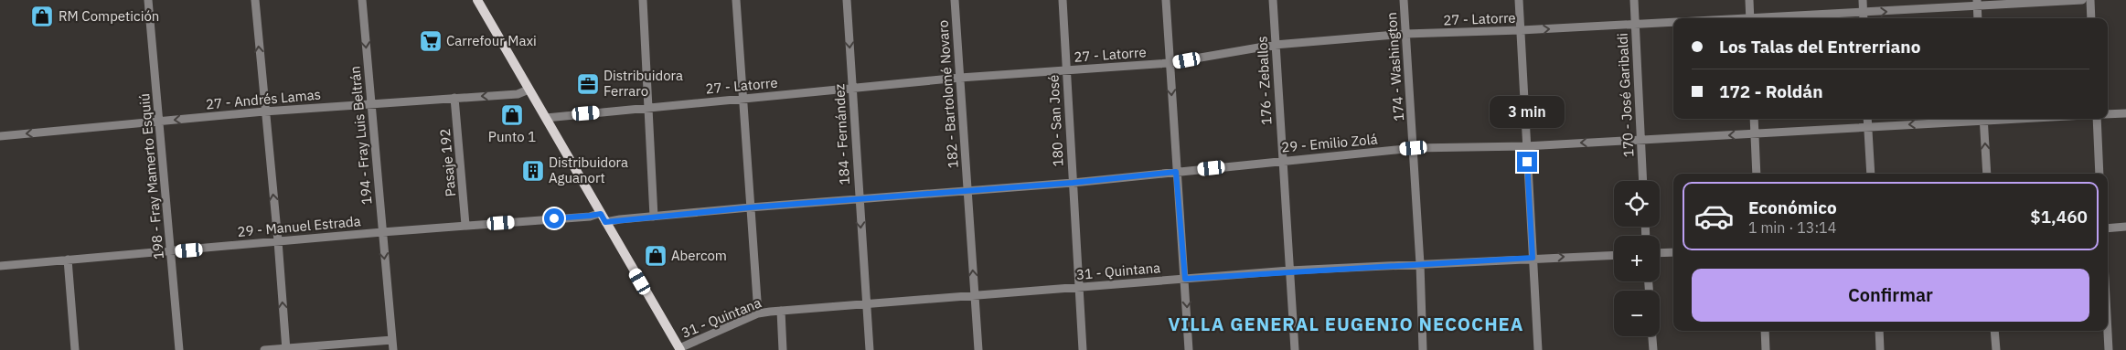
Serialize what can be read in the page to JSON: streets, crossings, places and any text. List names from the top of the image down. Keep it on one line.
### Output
{"streets":{"street":["27 - Latorre","174 - Washington","176 - Zeballos","182 - Bartolomé Novaro","170 - José Garibaldi","27 - Andrés Lamas","180 - San José","184 - Fernández","194 - Fray Luis Beltrán","29 - Emilio Zolá","Pasaje 192","198 - Fray Mamerto Esquiú","29 - Manuel Estrada","31 - Quintana"]},"crossings":[["27 - Latorre","174 - Washington"],["27 - Latorre","176 - Zeballos"],["27 - Latorre","182 - Bartolomé Novaro"],["27 - Latorre","170 - José Garibaldi"],["27 - Latorre","180 - San José"],["27 - Latorre","184 - Fernández"],["174 - Washington","29 - Emilio Zolá"],["174 - Washington","31 - Quintana"],["176 - Zeballos","29 - Emilio Zolá"],["176 - Zeballos","31 - Quintana"],["182 - Bartolomé Novaro","29 - Emilio Zolá"],["182 - Bartolomé Novaro","31 - Quintana"],["170 - José Garibaldi","29 - Emilio Zolá"],["27 - Andrés Lamas","194 - Fray Luis Beltrán"],["27 - Andrés Lamas","Pasaje 192"],["27 - Andrés Lamas","198 - Fray Mamerto Esquiú"],["180 - San José","29 - Emilio Zolá"],["180 - San José","31 - Quintana"],["184 - Fernández","29 - Emilio Zolá"],["184 - Fernández","31 - Quintana"],["194 - Fray Luis Beltrán","29 - Manuel Estrada"],["Pasaje 192","29 - Manuel Estrada"],["198 - Fray Mamerto Esquiú","29 - Manuel Estrada"]],"one_way":["27 - Andrés Lamas","184 - Fernández","194 - Fray Luis Beltrán"],"districts":["VILLA GENERAL EUGENIO NECOCHEA"],"places":{"shop":["RM Competición","Punto 1","Abercom"],"supermarket":["Carrefour Maxi"],"office":["Distribuidora Ferraro"],"building":["Distribuidora Aguanort"]},"page":{"banner":["Los Talas del Entrerriano","172 - Roldán"],"bubble":"3 min","map_buttons":["+","−"],"list":[{"name":"Económico","note":"1 min · 13:14","value":"$1,460"}],"buttons":"Confirmar"}}
